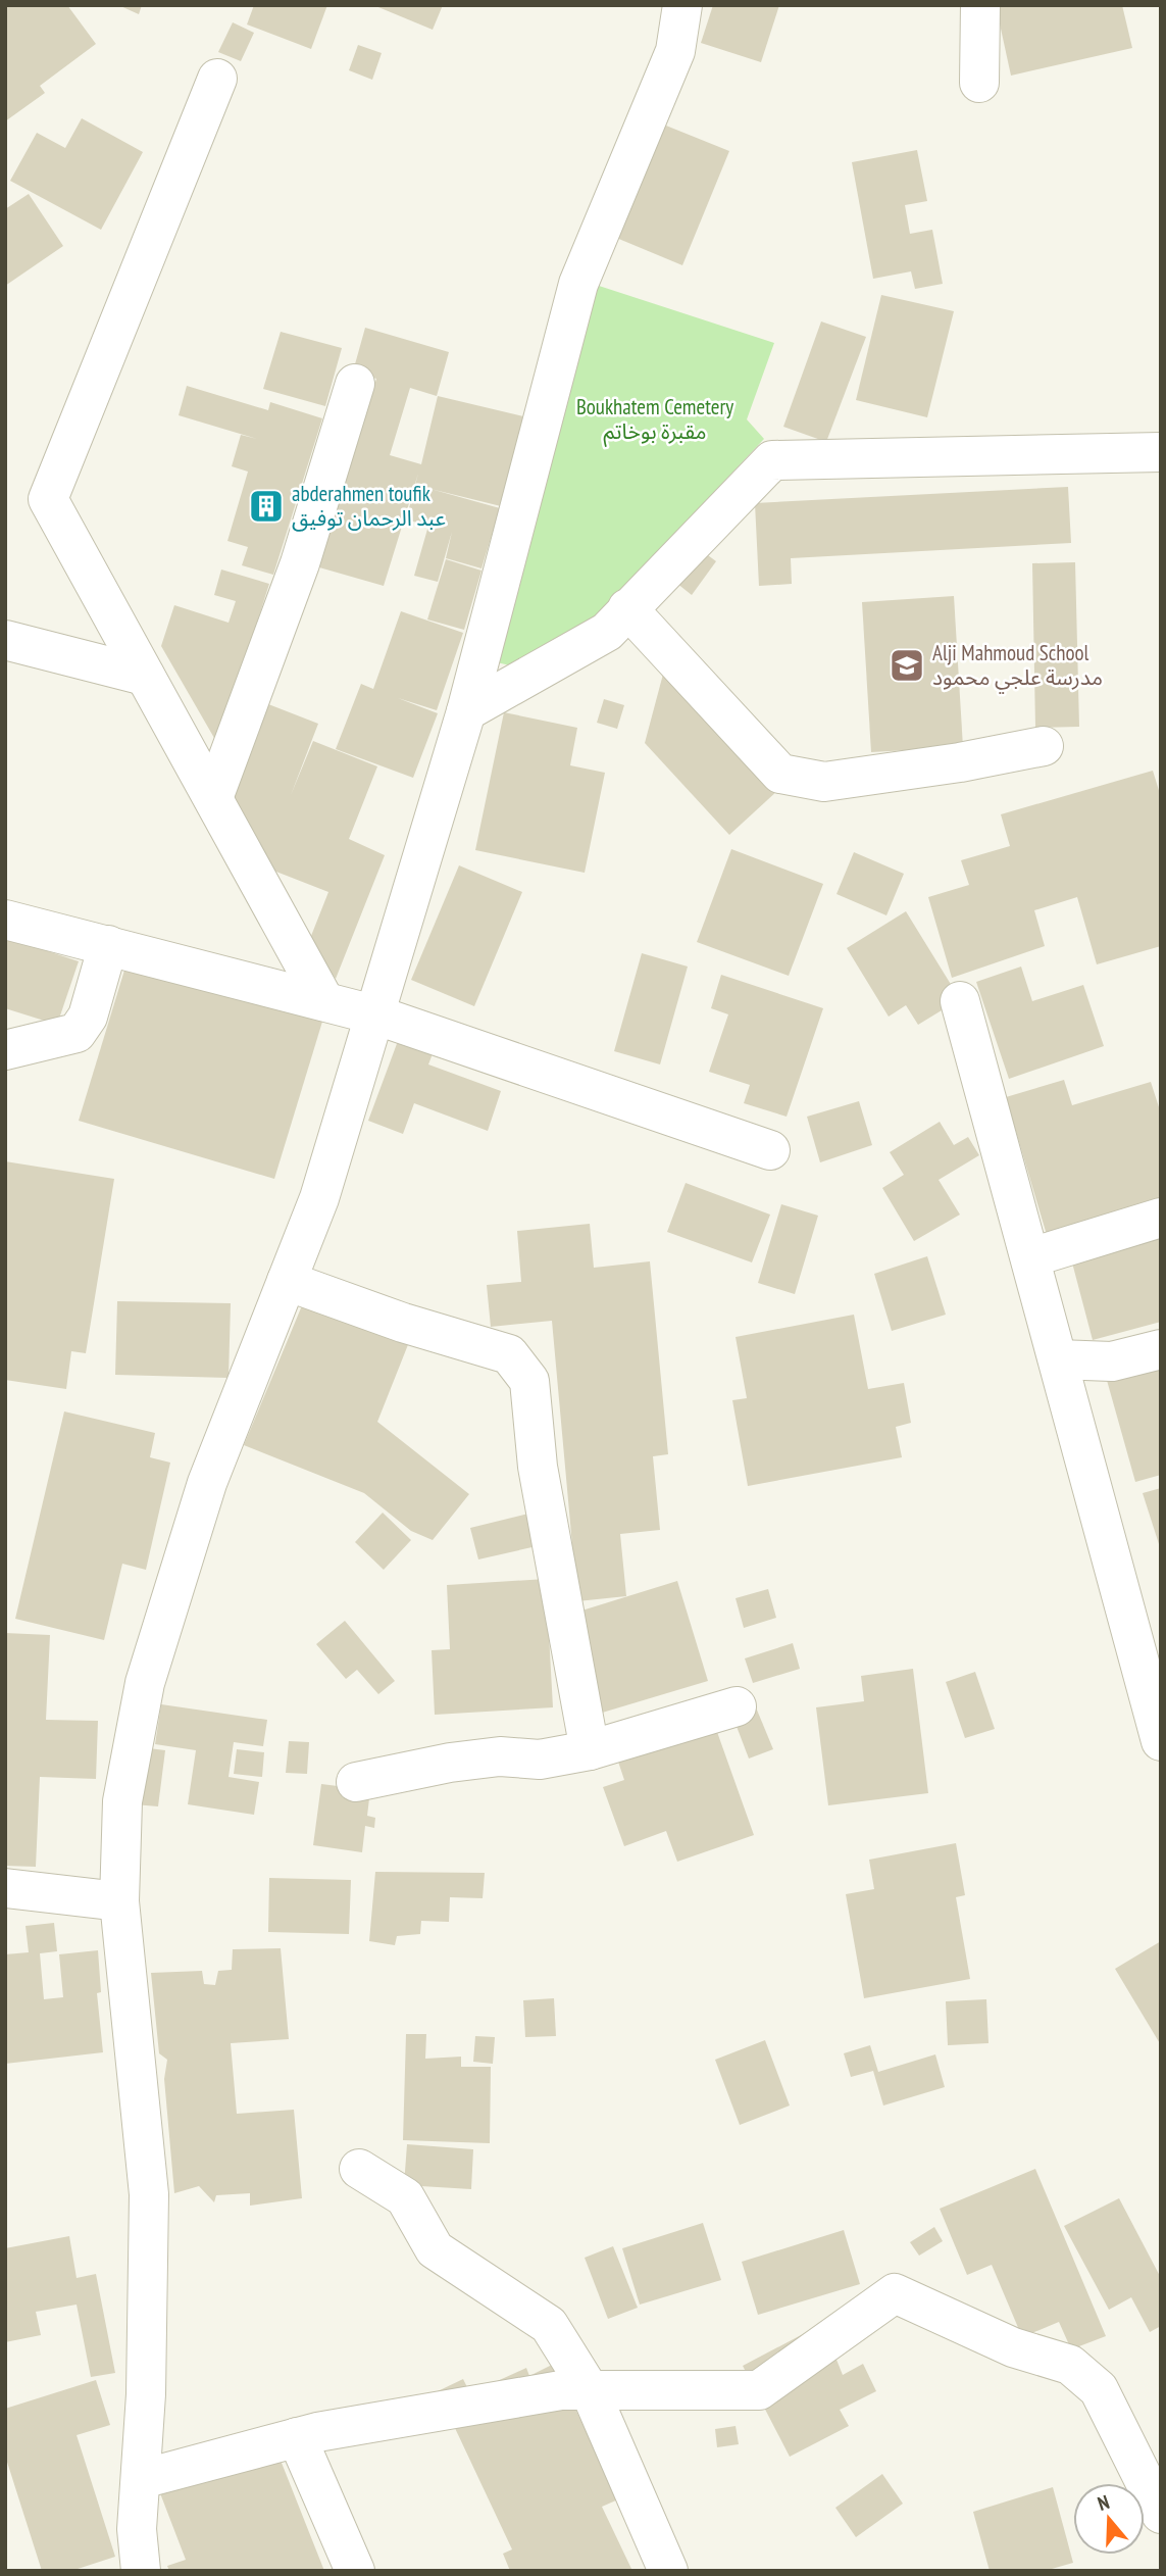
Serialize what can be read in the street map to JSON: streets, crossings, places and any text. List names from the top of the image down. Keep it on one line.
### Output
{"parks":["Boukhatem Cemetery مقبرة بوخاتم"],"places":{"building":["abderahmen toufik عبد الرحمان توفيق"],"school or university":["Alji Mahmoud School مدرسة علجي محمود"]},"north":"top"}
